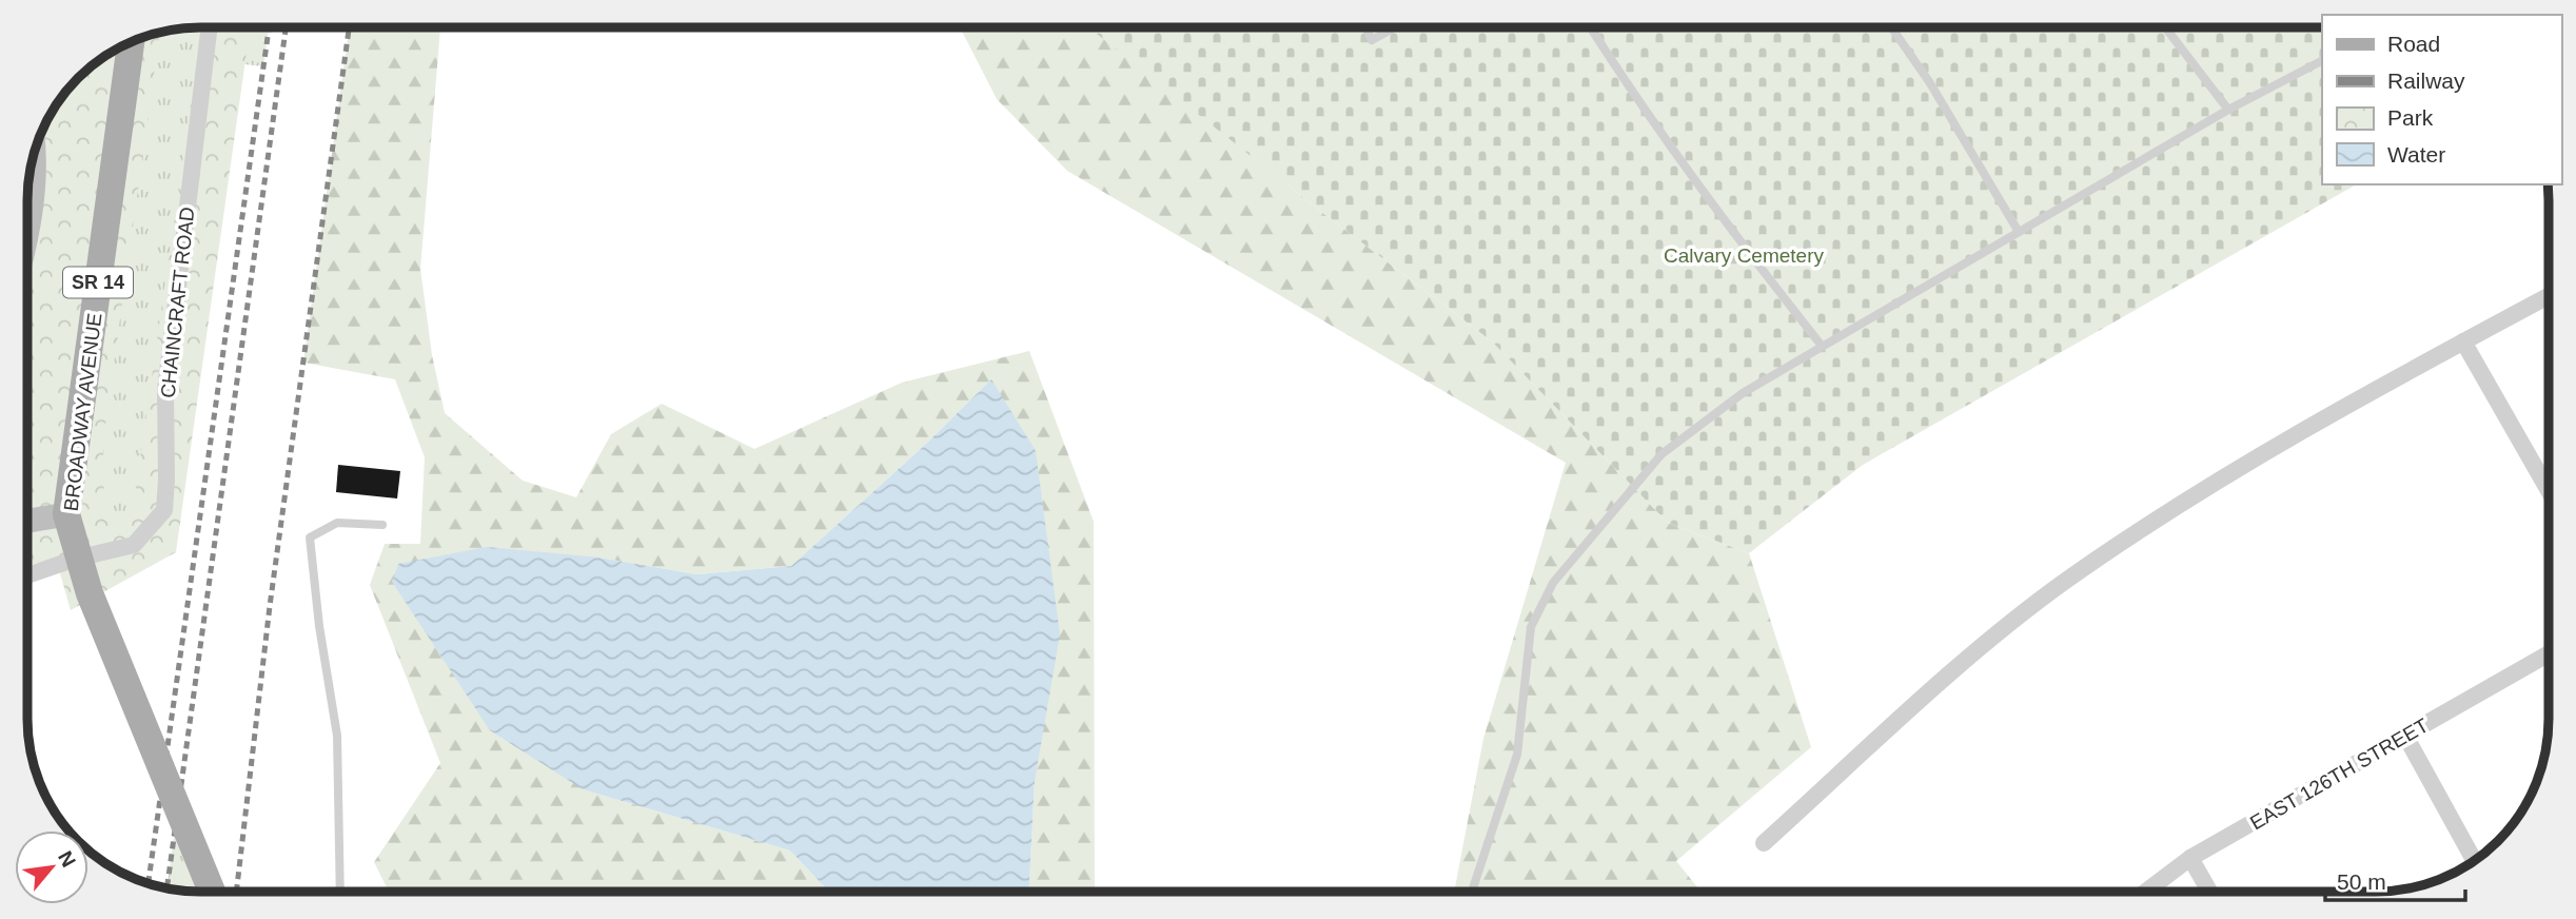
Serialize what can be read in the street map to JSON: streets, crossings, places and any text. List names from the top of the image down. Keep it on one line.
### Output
{"streets":{"main road":["SR 14","BROADWAY AVENUE"],"street":["CHAINCRAFT ROAD","EAST 126TH STREET"]},"parks":["Calvary Cemetery"],"legend":["Road","Railway","Park","Water"],"scale_bar":"50 m","north":"top right"}
